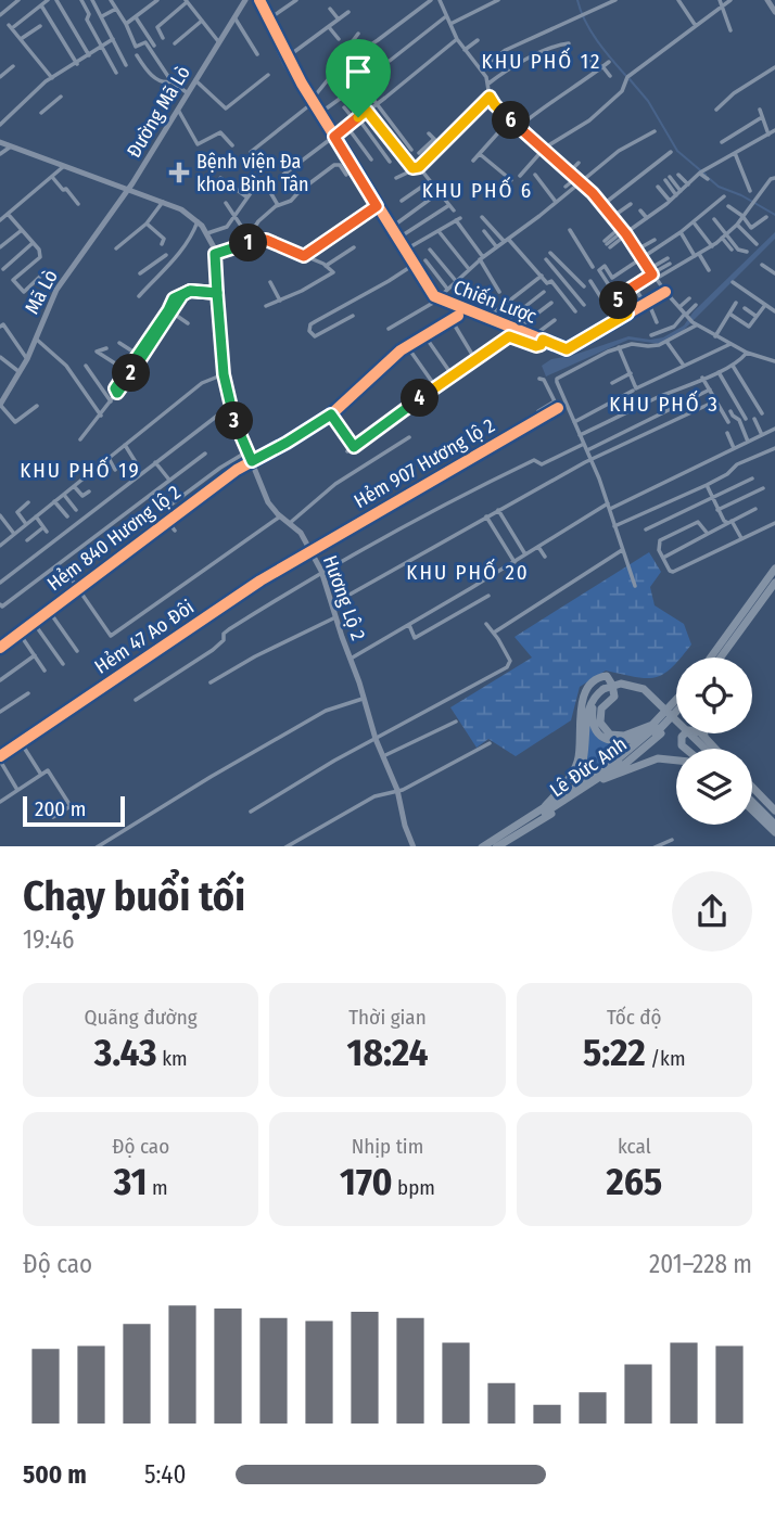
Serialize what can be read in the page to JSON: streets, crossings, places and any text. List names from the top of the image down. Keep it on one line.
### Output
{"streets":{"highway":["Lê Đức Anh"],"main road":["Đường Mã Lò","Mã Lò","Hương Lộ 2"],"street":["Chiến Lược","Hẻm 907 Hương lộ 2","Hẻm 840 Hương lộ 2","Hẻm 47 Ao Đôi"]},"crossings":[["Đường Mã Lò","Mã Lò"],["Hẻm 907 Hương lộ 2","Hương Lộ 2"],["Hẻm 907 Hương lộ 2","Hẻm 47 Ao Đôi"],["Hẻm 840 Hương lộ 2","Hương Lộ 2"],["Hương Lộ 2","Hẻm 47 Ao Đôi"]],"districts":["KHU PHỐ 12","KHU PHỐ 6","KHU PHỐ 3","KHU PHỐ 19","KHU PHỐ 20"],"places":{"health":["Bệnh viện Đa khoa Bình Tân"]},"scale_bar":"200 m","page":{"pins":["6","1","5","2","4","3"],"scale":"200 m","heading":["Chạy buổi tối","19:46"],"stats":[["Quãng đường","3.43 km"],["Thời gian","18:24"],["Tốc độ","5:22 /km"],["Độ cao","31 m"],["Nhịp tim","170 bpm"],["kcal","265"]],"chart":["Độ cao","201–228 m"],"list":[{"name":"500 m","note":"5:40"}]}}
